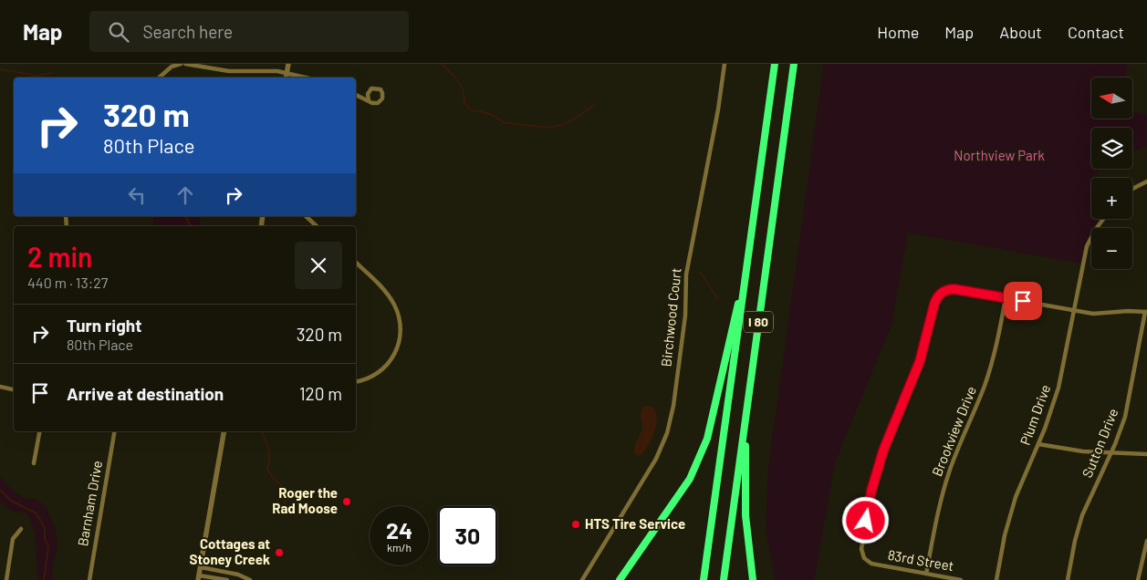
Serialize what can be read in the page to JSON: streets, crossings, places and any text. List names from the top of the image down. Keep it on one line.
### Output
{"streets":{"highway":["I 80"],"street":["Birchwood Court","Plum Drive","Brookview Drive","Sutton Drive","Barnham Drive","83rd Street"]},"crossings":[["Brookview Drive","83rd Street"]],"parks":["Northview Park"],"places":["Roger the Rad Moose","HTS Tire Service","Cottages at Stoney Creek"],"north":"left","page":{"header":"Map","search":"Search here","nav":["Home","Map","About","Contact"],"map_buttons":["+","−"],"turn":["320 m","80th Place"],"heading":["2 min","440 m · 13:27"],"list":[{"name":"Turn right","note":"80th Place","value":"320 m"},{"name":"Arrive at destination","value":"120 m"}],"speed":"24 km/h","limit":"30"}}
